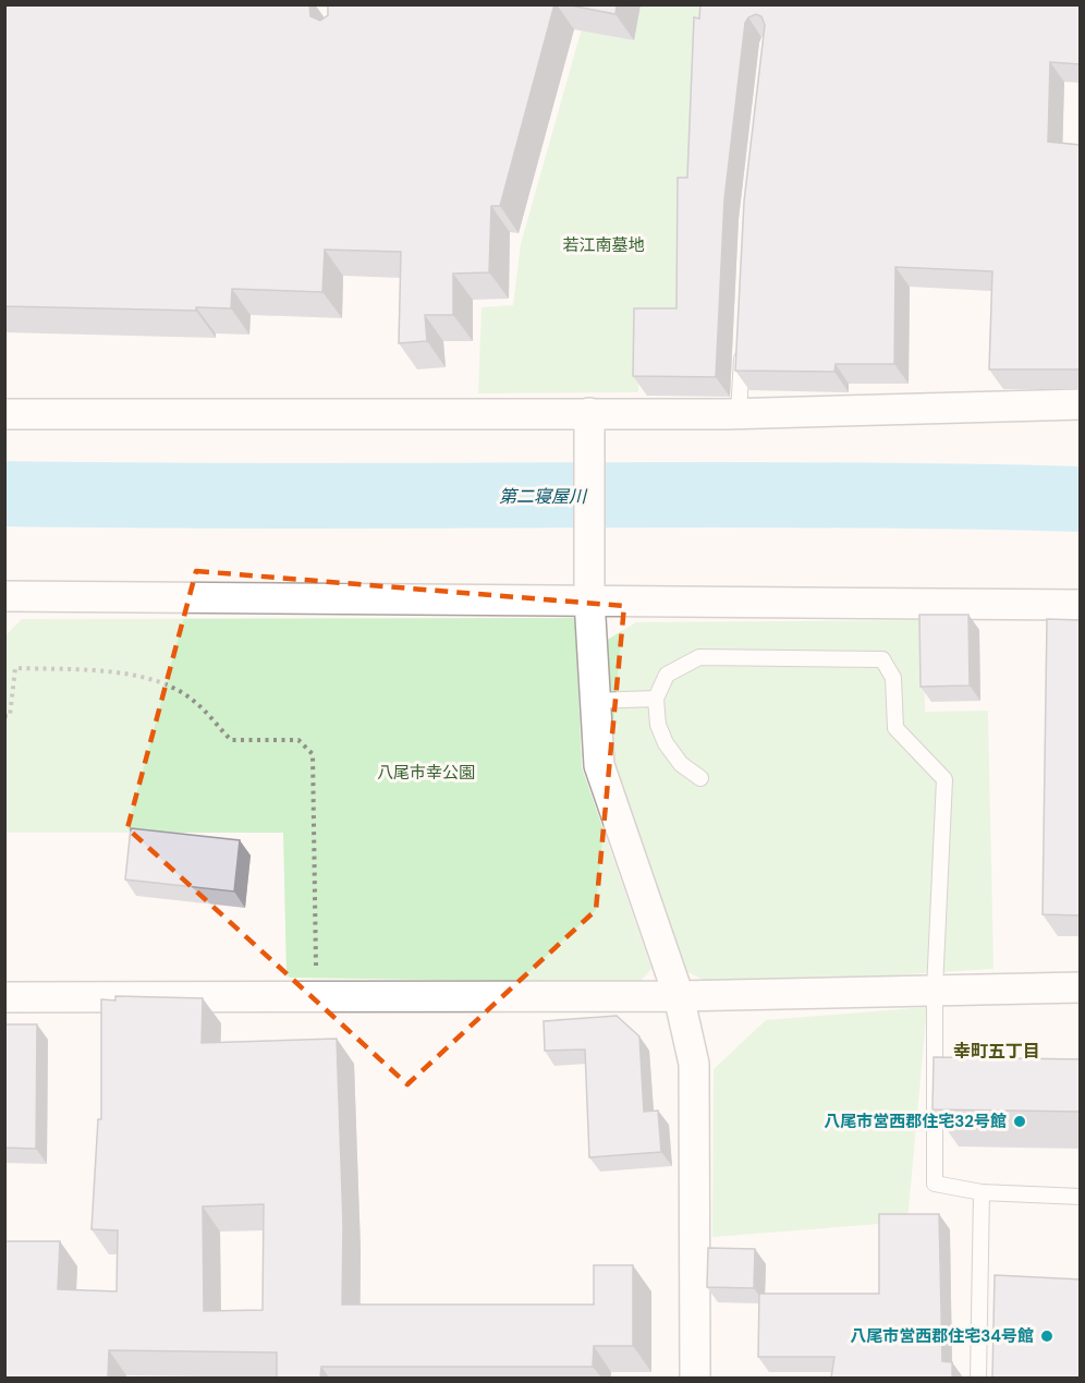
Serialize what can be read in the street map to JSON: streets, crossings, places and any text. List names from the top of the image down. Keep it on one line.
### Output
{"districts":["幸町五丁目"],"water":["第二寝屋川"],"parks":["若江南墓地","八尾市幸公園"],"places":["八尾市営西郡住宅32号館","八尾市営西郡住宅34号館"]}
